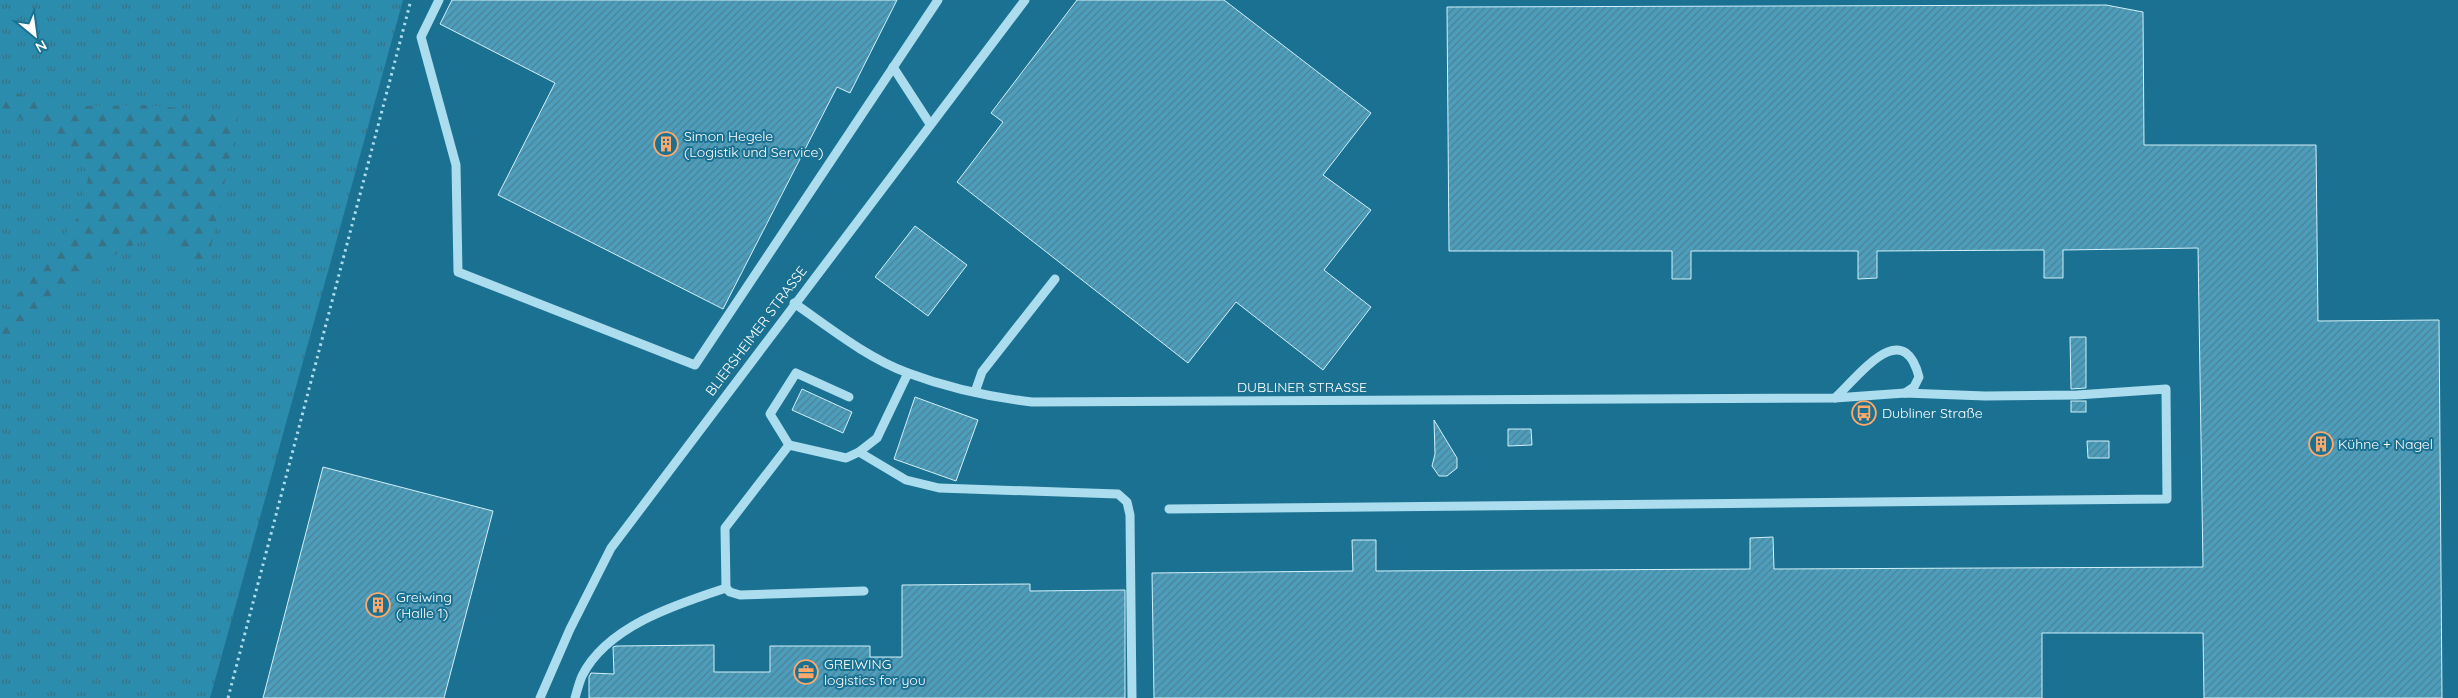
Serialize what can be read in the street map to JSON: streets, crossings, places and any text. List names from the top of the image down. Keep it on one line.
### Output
{"streets":{"street":["BLIERSHEIMER STRASSE","DUBLINER STRASSE"]},"crossings":[["BLIERSHEIMER STRASSE","DUBLINER STRASSE"]],"places":{"building":["Simon Hegele (Logistik und Service)","Kühne + Nagel","Greiwing (Halle 1)"],"bus stop":["Dubliner Straße"],"office":["GREIWING logistics for you"]},"north":"bottom right"}
